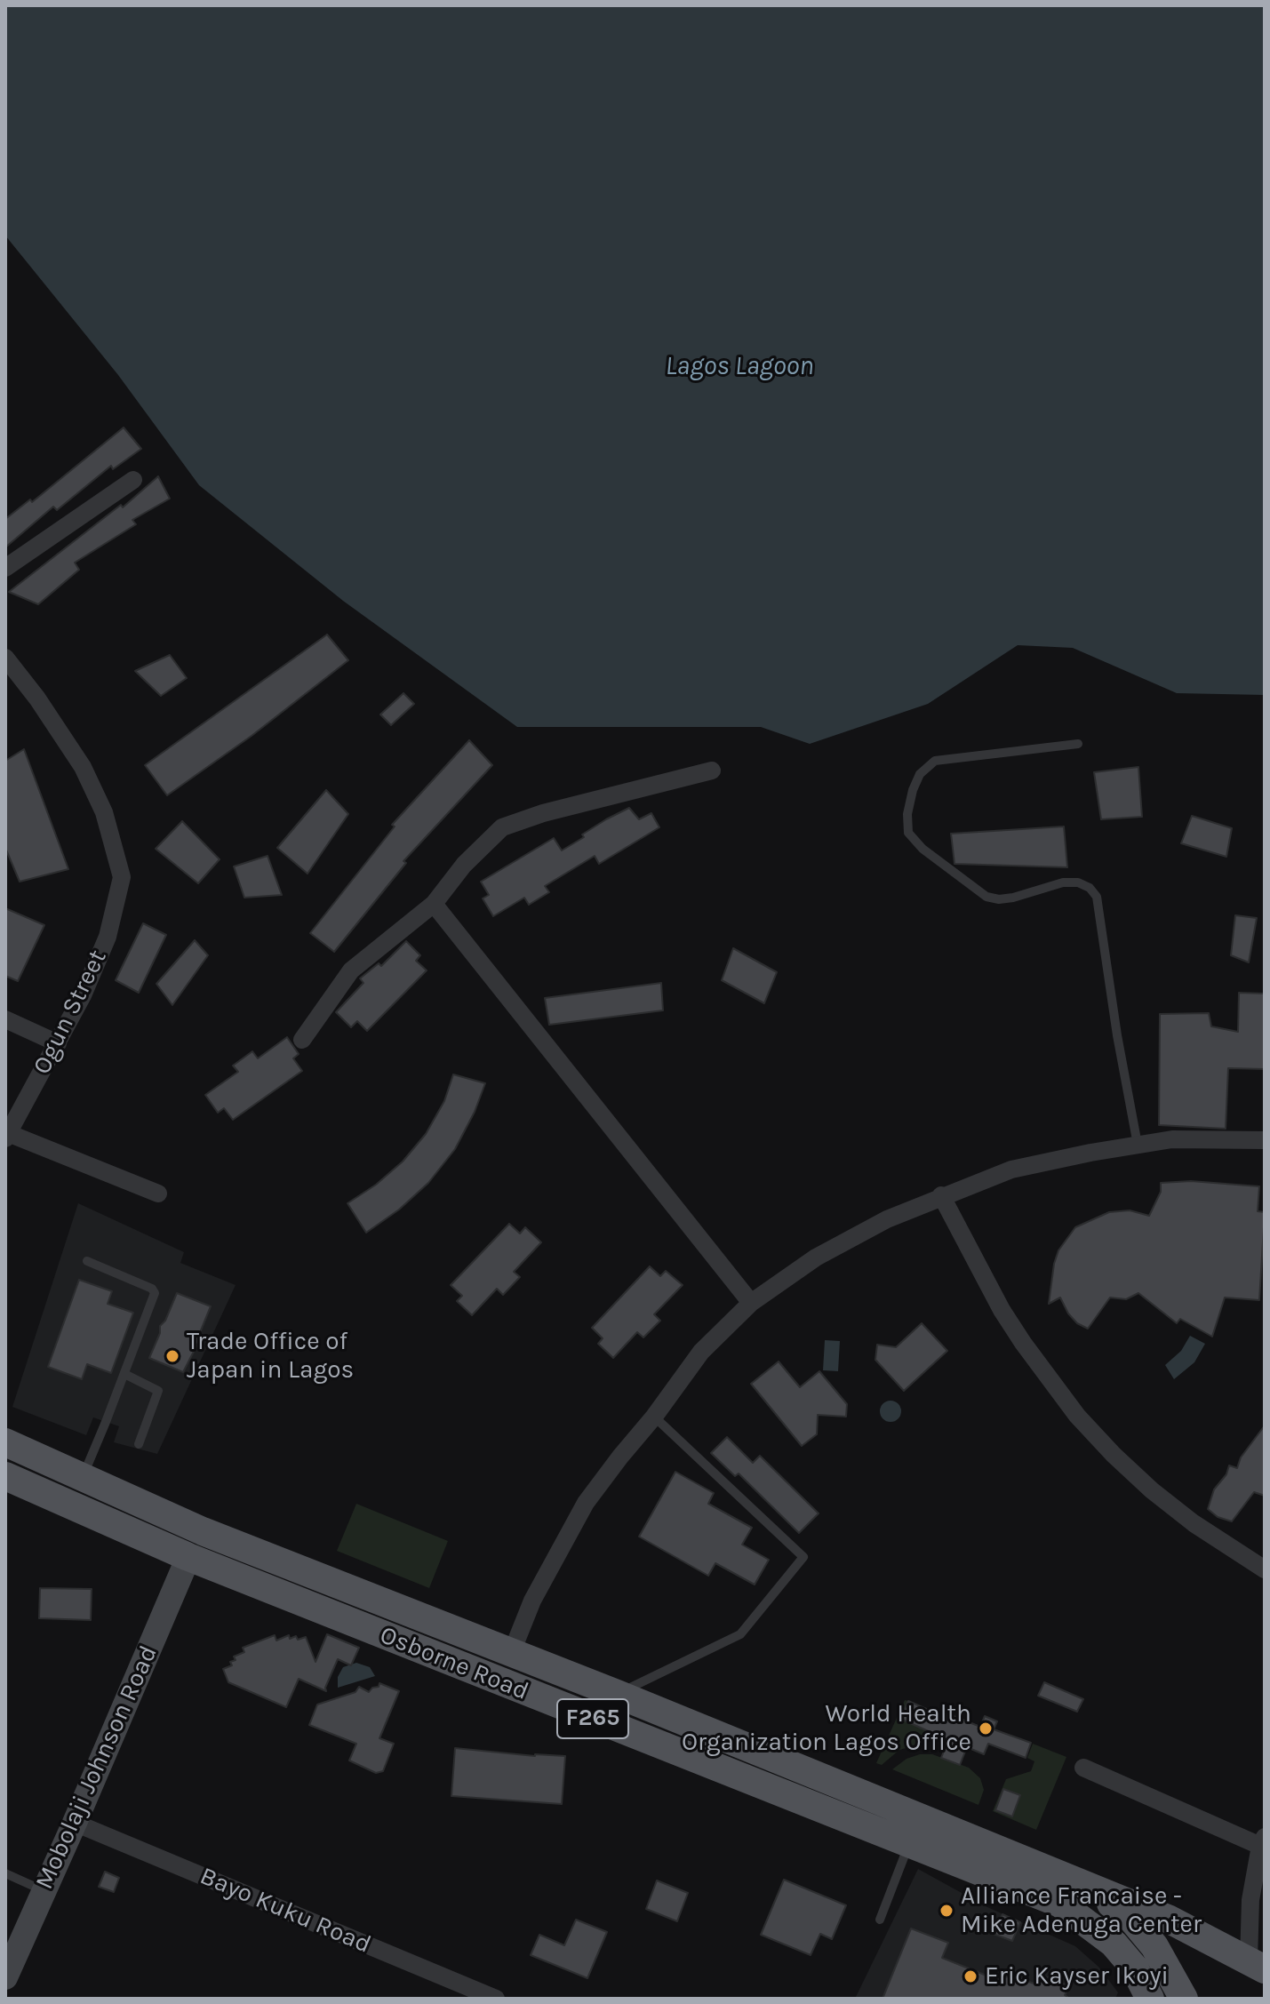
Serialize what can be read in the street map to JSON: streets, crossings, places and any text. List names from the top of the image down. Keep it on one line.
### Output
{"streets":{"main road":["Osborne Road","F265","Mobolaji Johnson Road"],"street":["Ogun Street","Bayo Kuku Road"]},"crossings":[["Osborne Road","F265"],["Osborne Road","Mobolaji Johnson Road"],["Mobolaji Johnson Road","Bayo Kuku Road"]],"water":["Lagos Lagoon"],"places":["Trade Office of Japan in Lagos","World Health Organization Lagos Office","Alliance Francaise - Mike Adenuga Center","Eric Kayser Ikoyi"]}
